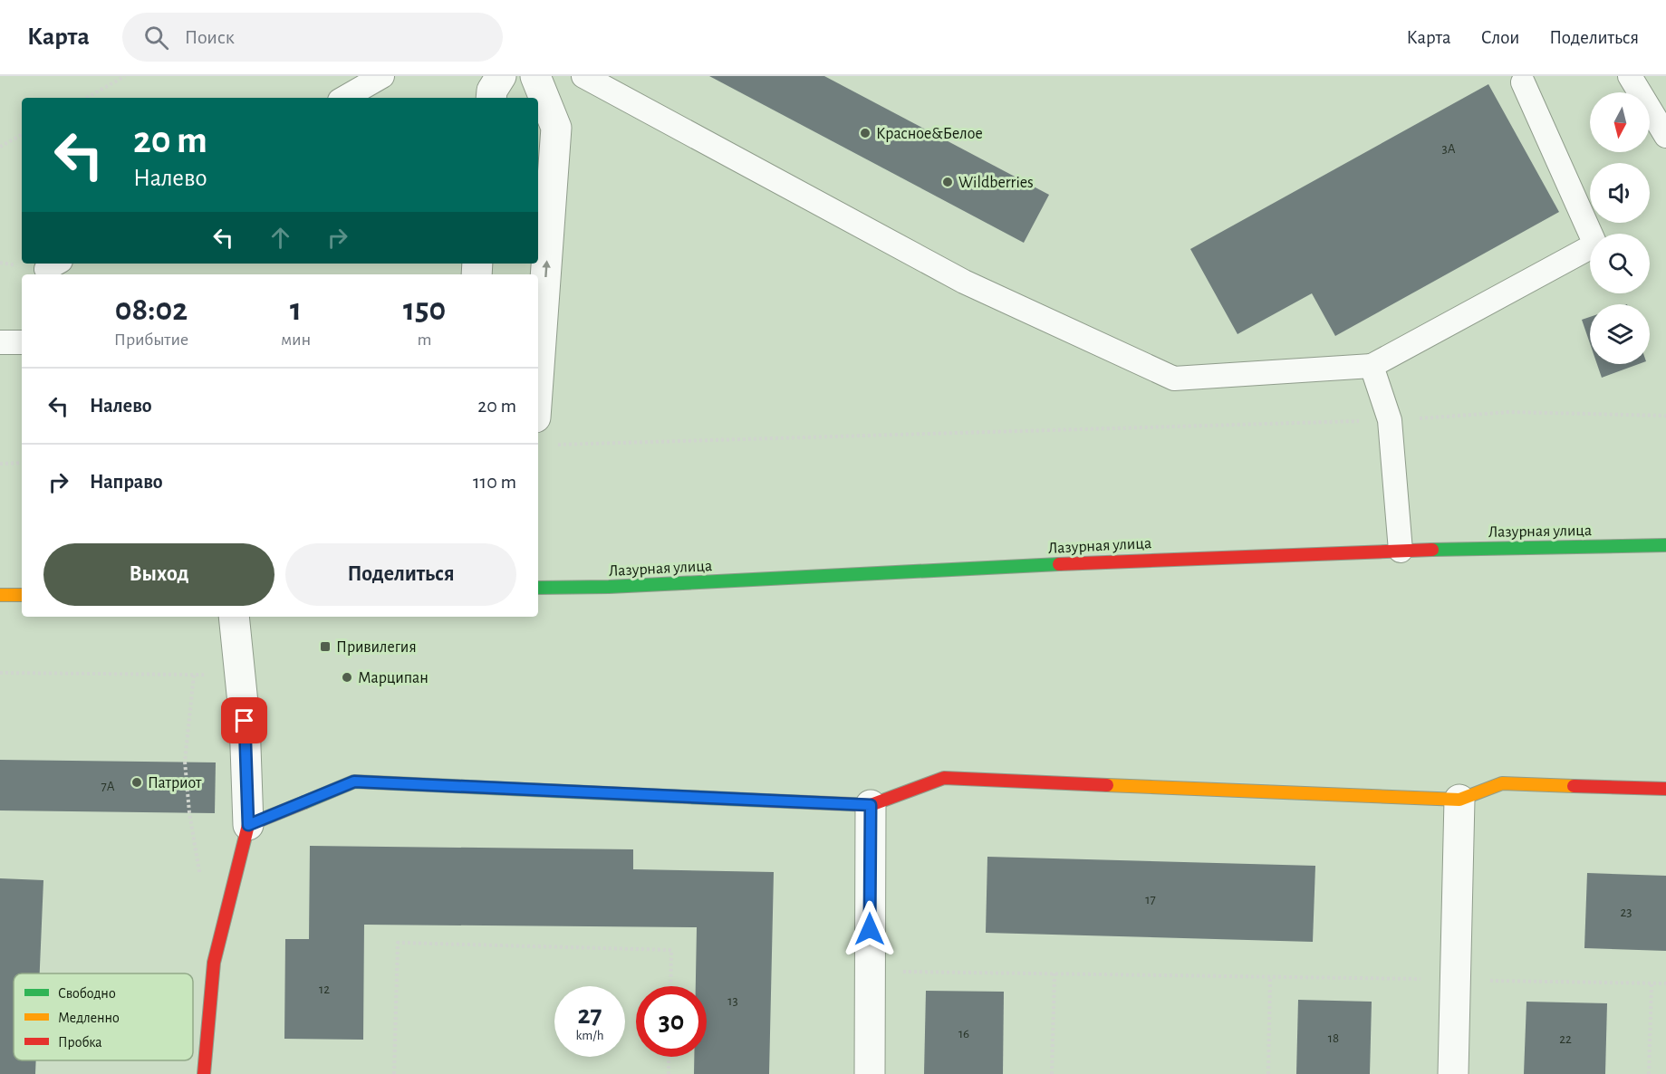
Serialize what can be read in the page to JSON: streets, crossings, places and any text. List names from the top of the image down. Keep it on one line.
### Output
{"streets":{"street":["Лазурная улица"]},"places":{"other":["Красное&Белое","Wildberries","Марципан","Патриот"],"transit":["Привилегия"]},"house_numbers":["3А","7А","17","23","12","13","16","18","22"],"legend":["Свободно","Медленно","Пробка"],"north":"bottom","page":{"header":"Карта","search":"Поиск","nav":["Карта","Слои","Поделиться"],"turn":["20 m","Налево"],"eta":["08:02","Прибытие","1","мин","150","m"],"list":[{"name":"Налево","value":"20 m"},{"name":"Направо","value":"110 m"}],"buttons":["Выход","Поделиться"],"speed":"27 km/h","limit":"30"}}
